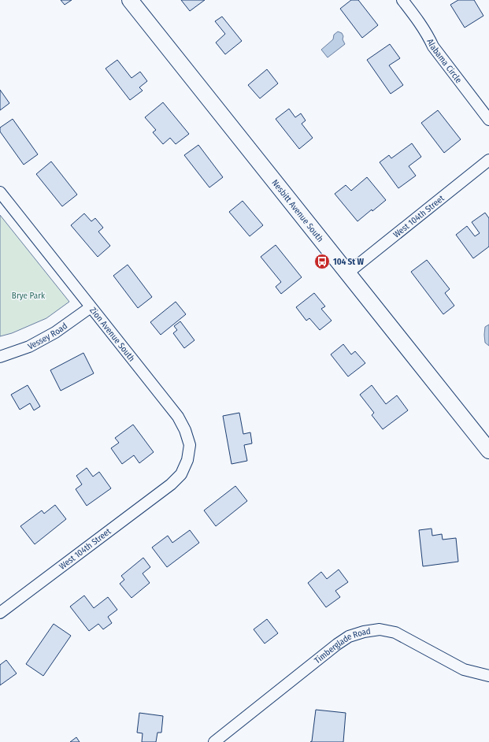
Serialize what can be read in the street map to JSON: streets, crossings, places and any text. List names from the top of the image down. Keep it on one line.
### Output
{"streets":{"street":["Alabama Circle","Nesbitt Avenue South","West 104th Street","Vessey Road","Zion Avenue South","Timberglade Road"]},"crossings":[["Nesbitt Avenue South","West 104th Street"],["West 104th Street","Zion Avenue South"],["Vessey Road","Zion Avenue South"]],"parks":["Brye Park"],"places":{"bus stop":["104 St W"]}}
